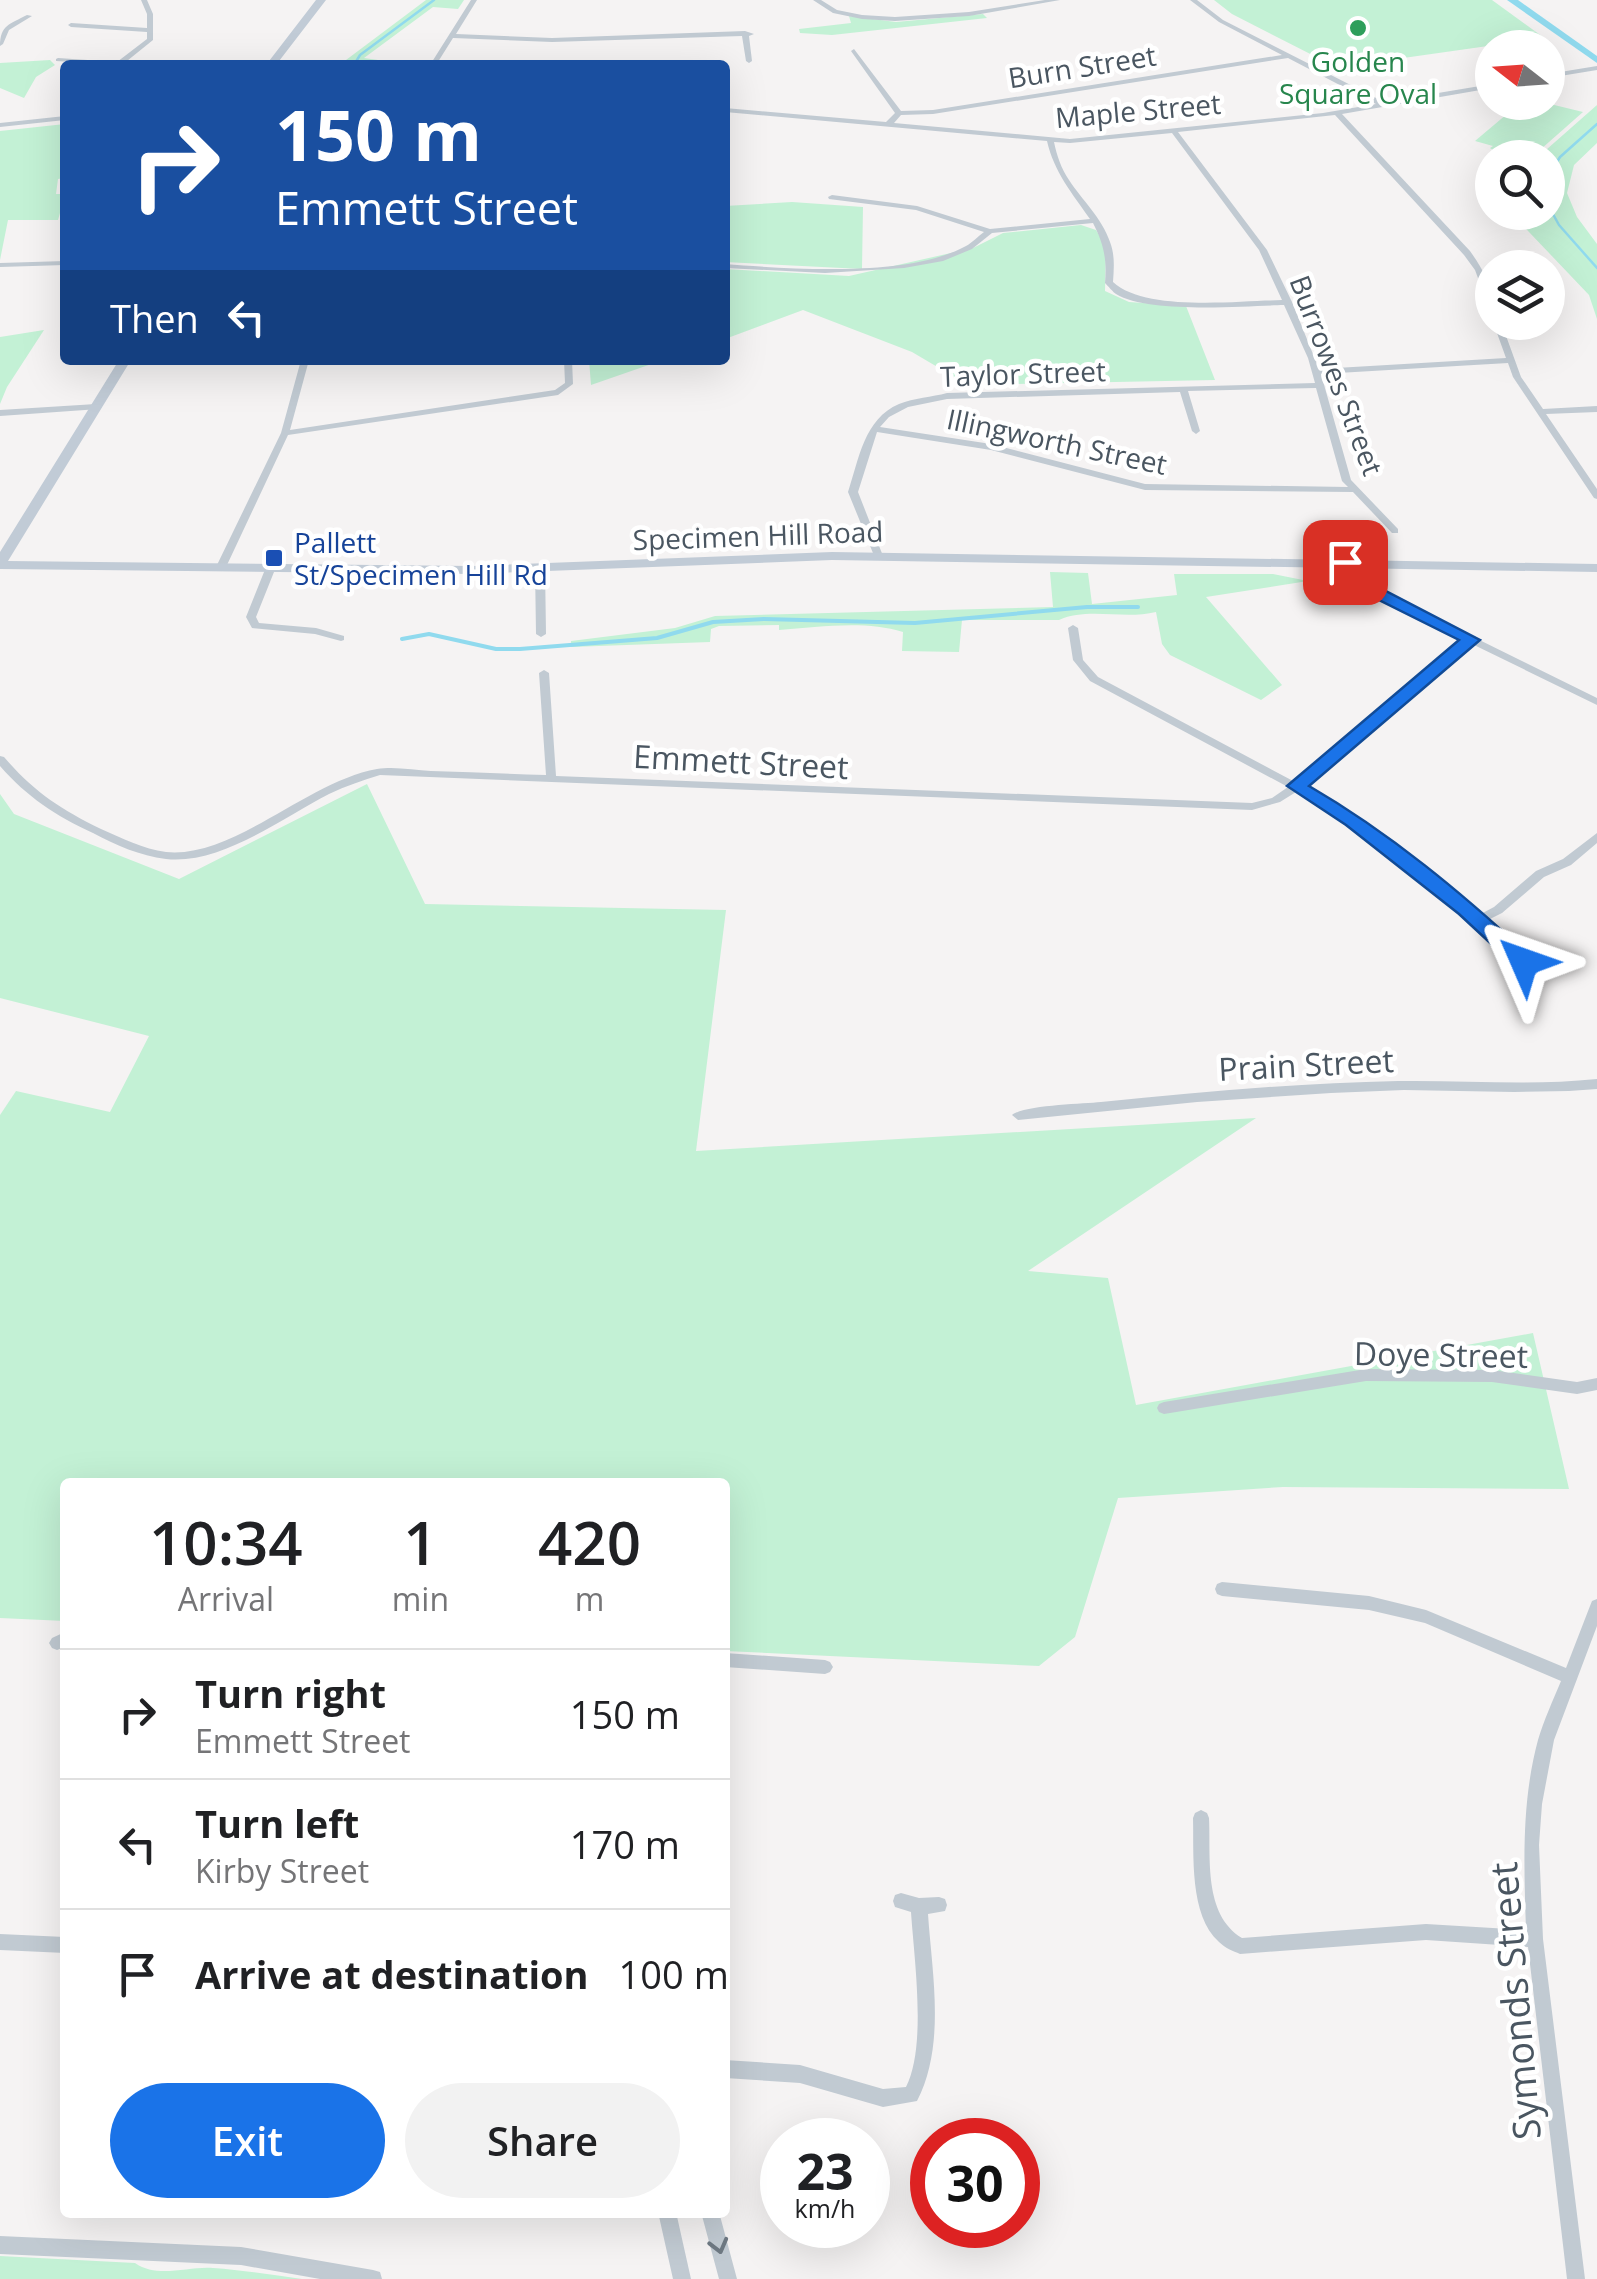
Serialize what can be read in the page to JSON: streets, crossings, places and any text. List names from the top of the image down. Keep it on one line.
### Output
{"streets":{"main road":["Specimen Hill Road"],"street":["Burn Street","Maple Street","Taylor Street","Burrowes Street","Illingworth Street","Emmett Street","Prain Street","Doye Street","Symonds Street"]},"crossings":[["Maple Street","Burrowes Street"],["Taylor Street","Burrowes Street"],["Taylor Street","Illingworth Street"],["Burrowes Street","Illingworth Street"]],"places":{"other":["Golden Square Oval"],"transit":["Pallett St/Specimen Hill Rd"]},"north":"left","page":{"turn":["150 m","Emmett Street"],"then":"Then","eta":["10:34","Arrival","1","min","420","m"],"list":[{"name":"Turn right","note":"Emmett Street","value":"150 m"},{"name":"Turn left","note":"Kirby Street","value":"170 m"},{"name":"Arrive at destination","value":"100 m"}],"buttons":["Exit","Share"],"speed":"23 km/h","limit":"30"}}
